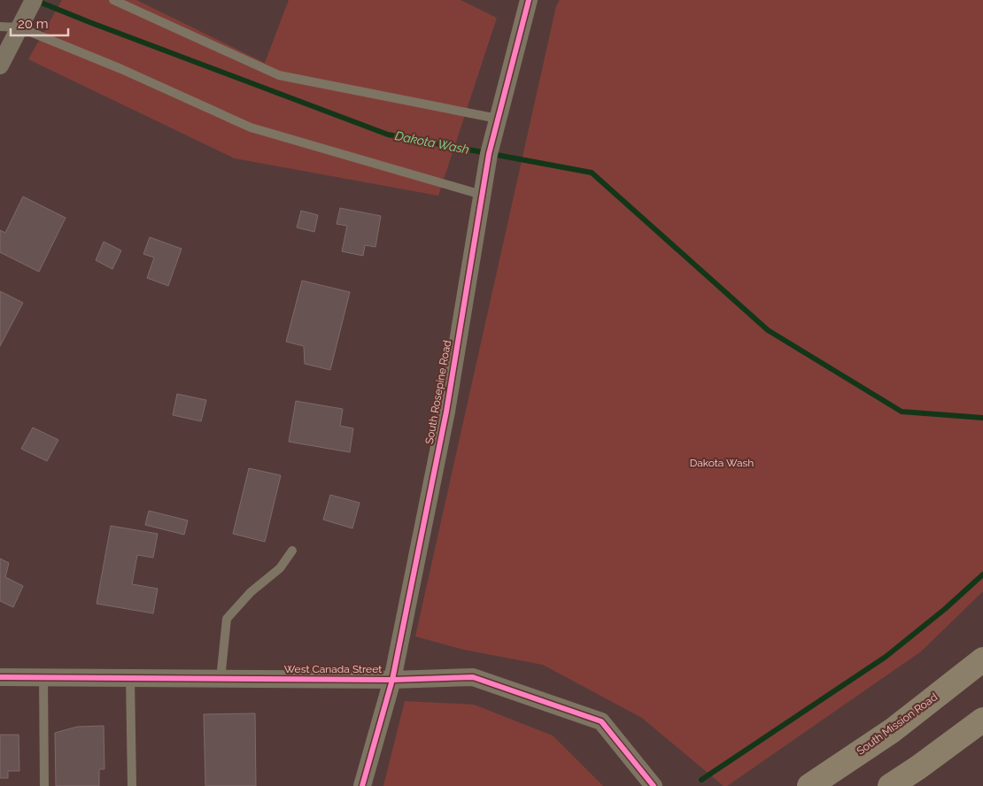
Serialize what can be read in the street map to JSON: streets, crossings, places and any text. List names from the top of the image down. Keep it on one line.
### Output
{"streets":{"main road":["South Mission Road"],"street":["South Rosepine Road","West Canada Street"]},"crossings":[["South Rosepine Road","West Canada Street"]],"water":["Dakota Wash"],"parks":["Dakota Wash"],"scale_bar":"20 m"}
